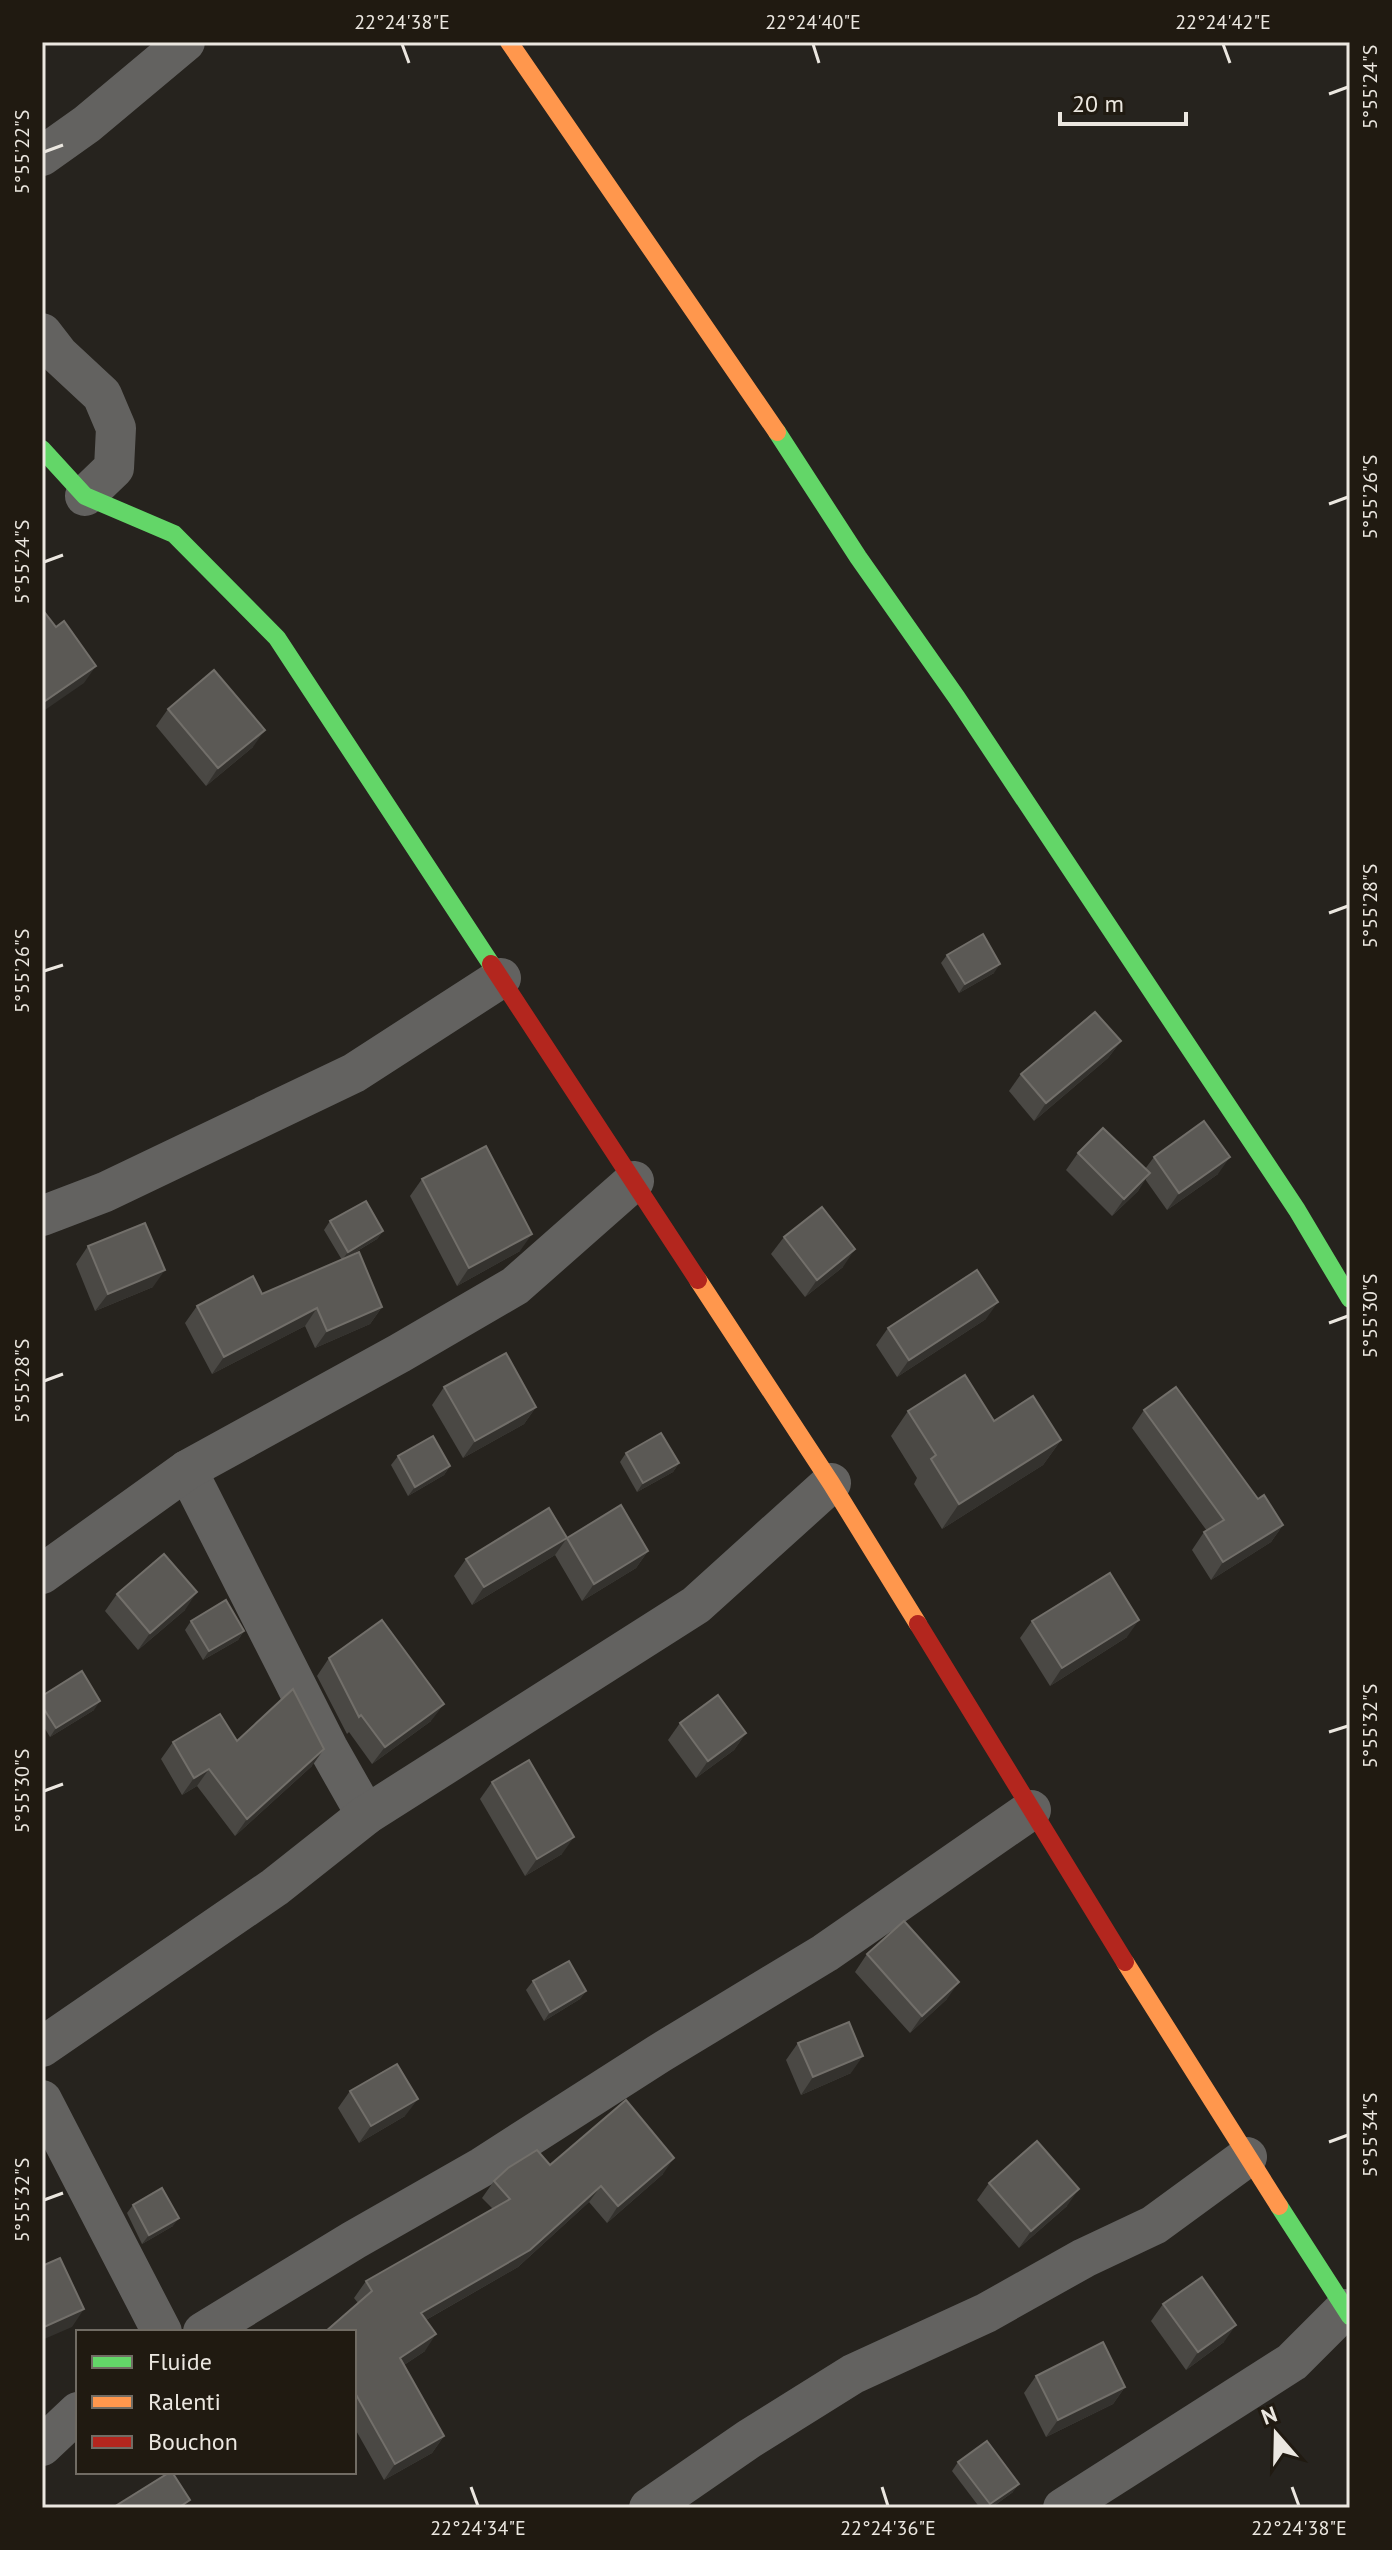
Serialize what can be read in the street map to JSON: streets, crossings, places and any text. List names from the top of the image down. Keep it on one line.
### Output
{"legend":["Fluide","Ralenti","Bouchon"],"scale_bar":"20 m","north":"top","coordinates":["22°24'38\"E","22°24'40\"E","22°24'42\"E","5°55'24\"S","5°55'22\"S","5°55'26\"S","5°55'28\"S","5°55'30\"S","5°55'32\"S","5°55'34\"S","22°24'34\"E","22°24'36\"E"]}
